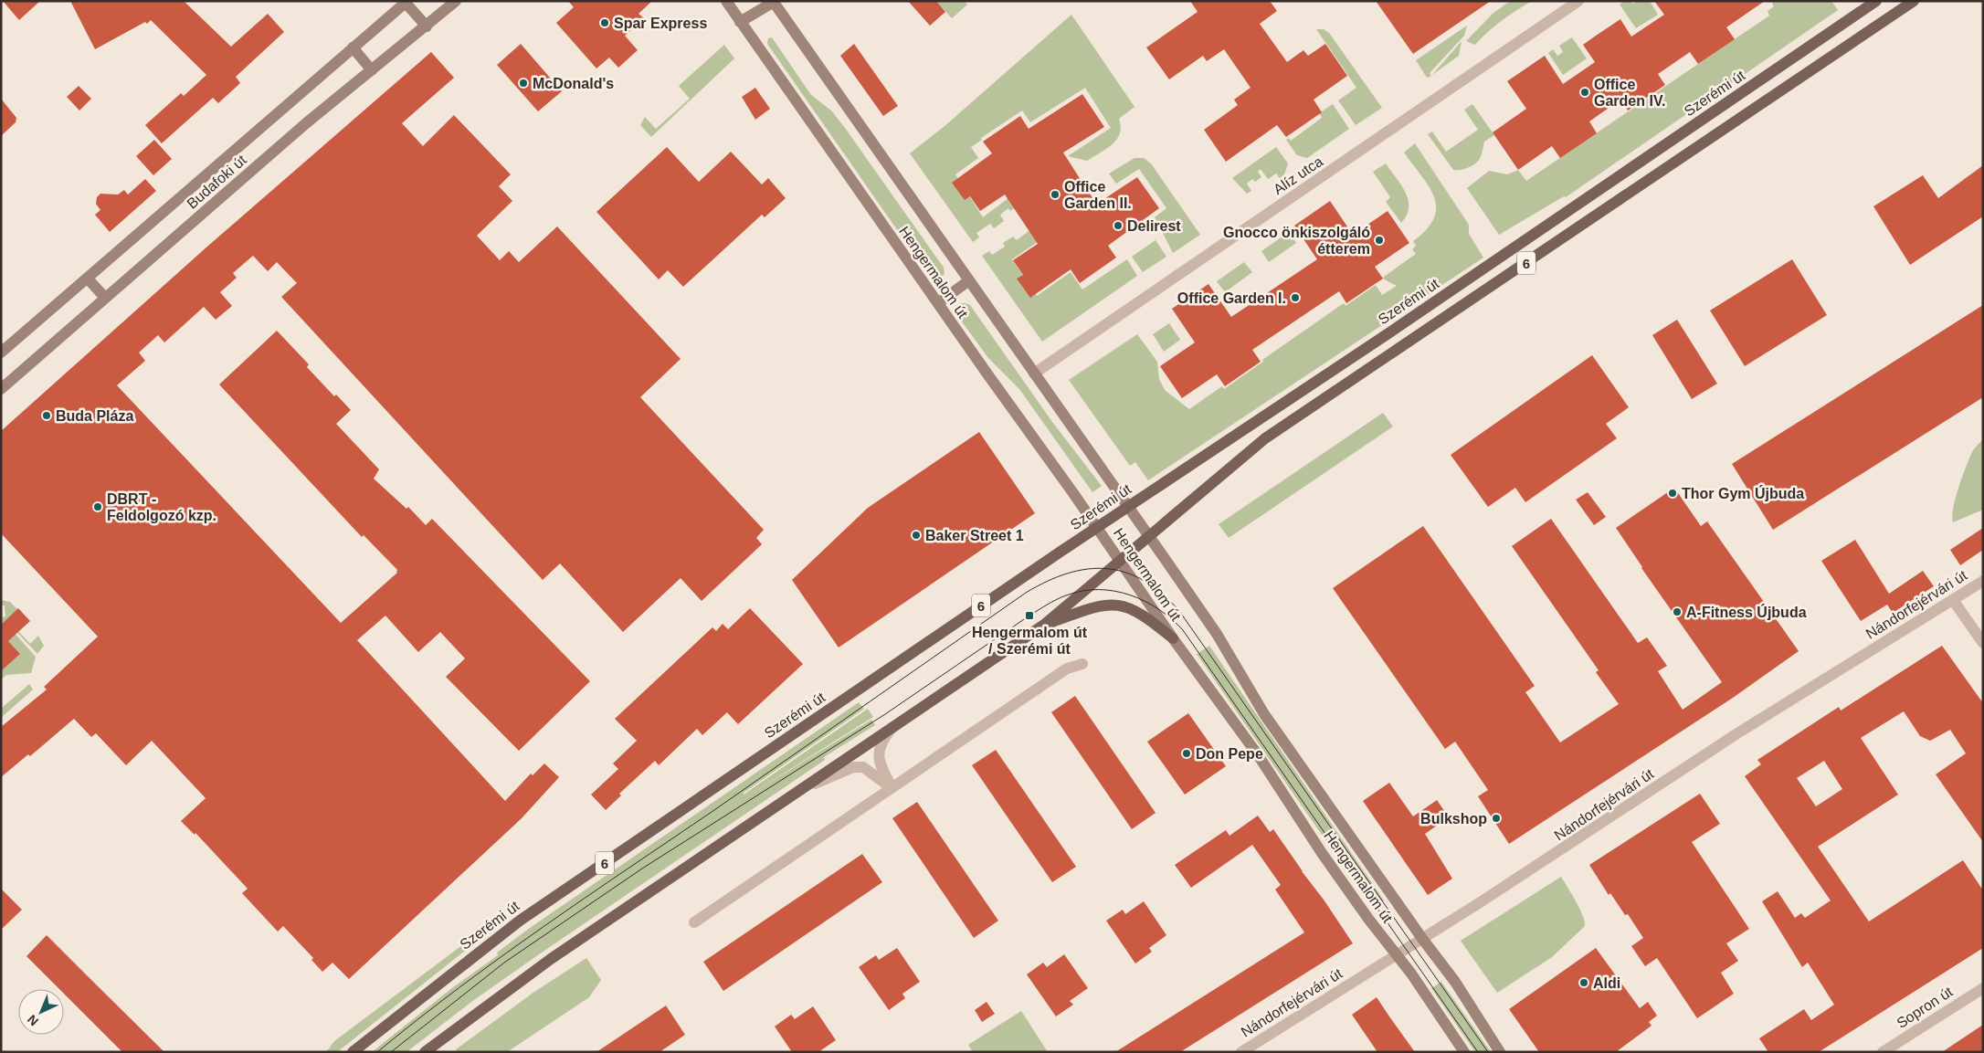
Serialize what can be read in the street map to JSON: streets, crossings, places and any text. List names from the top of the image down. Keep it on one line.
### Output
{"streets":{"main road":["Szerémi út","Budafoki út","6","Hengermalom út"],"street":["Alíz utca","Nándorfejérvári út","Sopron út"]},"crossings":[["Szerémi út","Hengermalom út"],["Alíz utca","Hengermalom út"],["6","Hengermalom út"],["Hengermalom út","Nándorfejérvári út"]],"places":{"other":["Spar Express","McDonald's","Office Garden IV.","Office Garden II.","Delirest","Gnocco önkiszolgáló étterem","Office Garden I.","Buda Pláza","Thor Gym Újbuda","DBRT - Feldolgozó kzp.","Baker Street 1","A-Fitness Újbuda","Don Pepe","Bulkshop","Aldi"],"transit":["Hengermalom út / Szerémi út"]},"north":"bottom left"}
